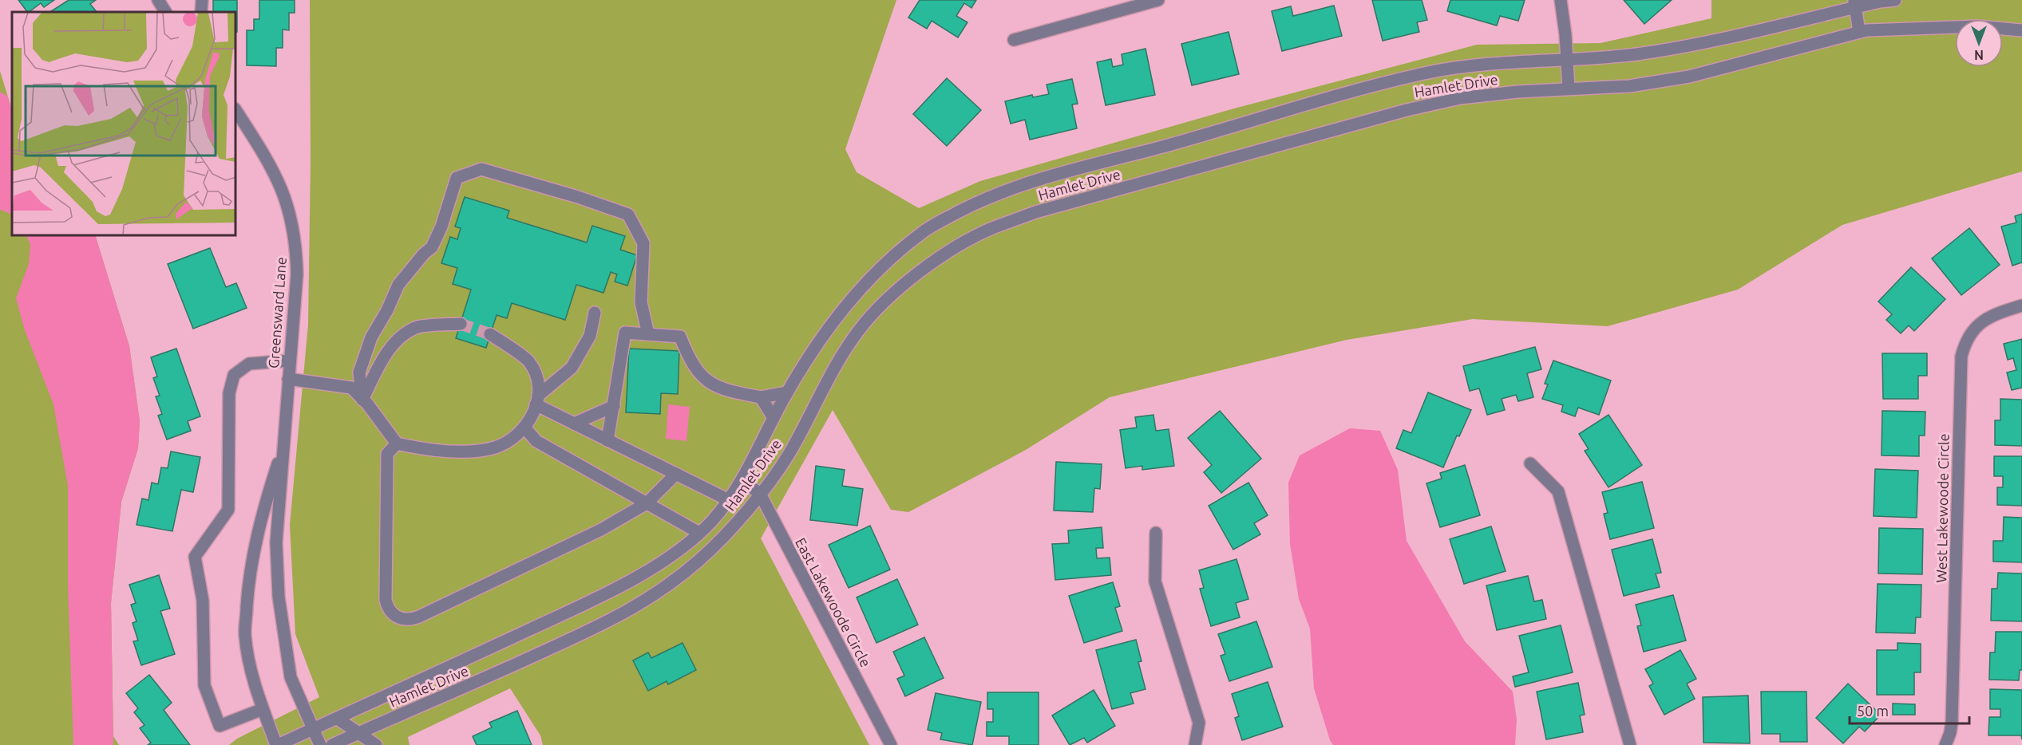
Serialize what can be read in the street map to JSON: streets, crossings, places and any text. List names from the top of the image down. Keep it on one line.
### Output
{"streets":{"street":["Hamlet Drive","Greensward Lane","West Lakewoode Circle","East Lakewoode Circle"]},"crossings":[["Hamlet Drive","Greensward Lane"],["Hamlet Drive","East Lakewoode Circle"]],"scale_bar":"50 m","north":"bottom"}
